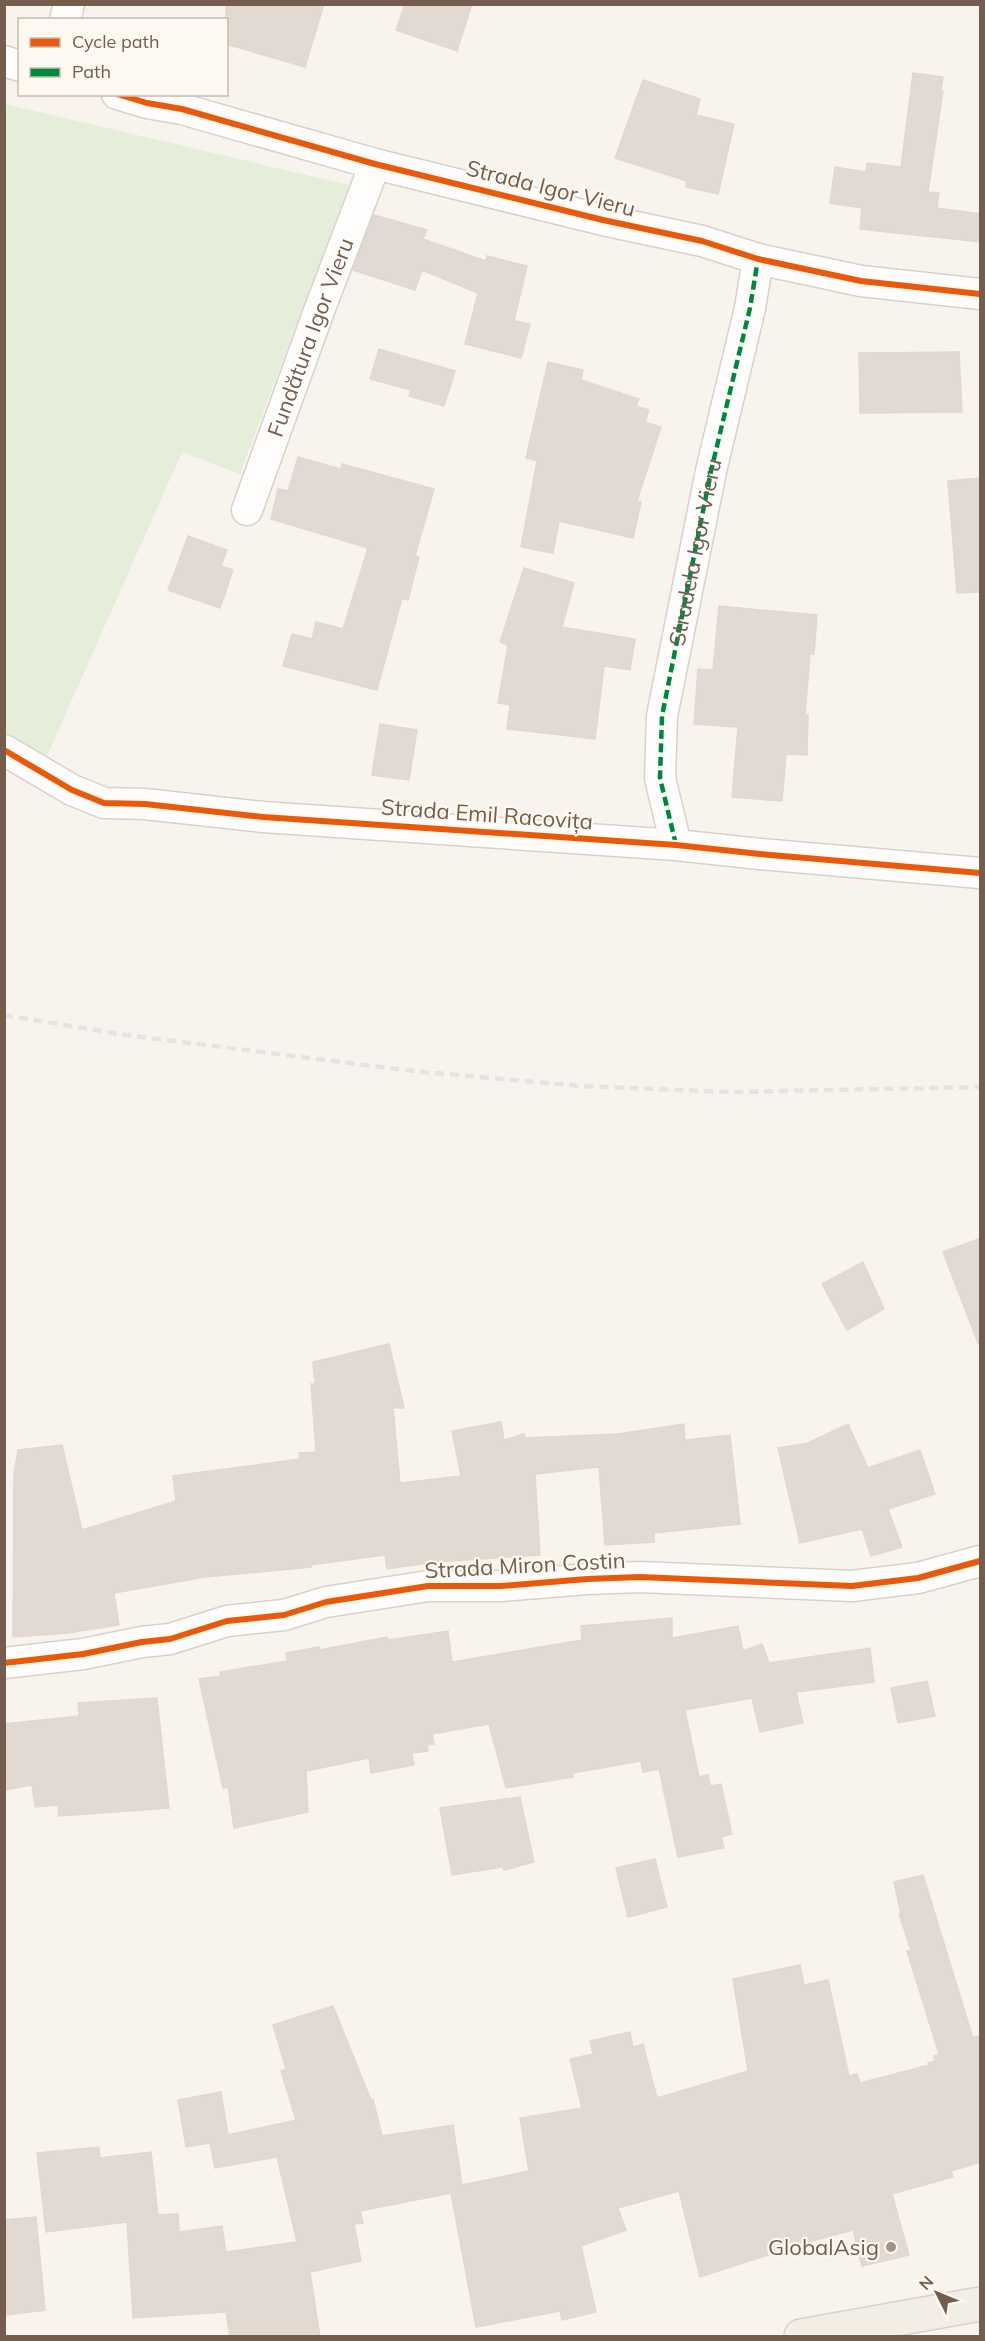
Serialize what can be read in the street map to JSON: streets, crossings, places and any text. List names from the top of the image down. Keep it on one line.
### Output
{"streets":{"street":["Strada Igor Vieru","Fundătura Igor Vieru","Stradela Igor Vieru","Strada Emil Racovița","Strada Miron Costin"]},"crossings":[["Strada Igor Vieru","Fundătura Igor Vieru"],["Strada Igor Vieru","Stradela Igor Vieru"],["Stradela Igor Vieru","Strada Emil Racovița"]],"places":["GlobalAsig"],"legend":["Cycle path","Path"],"north":"top left"}
